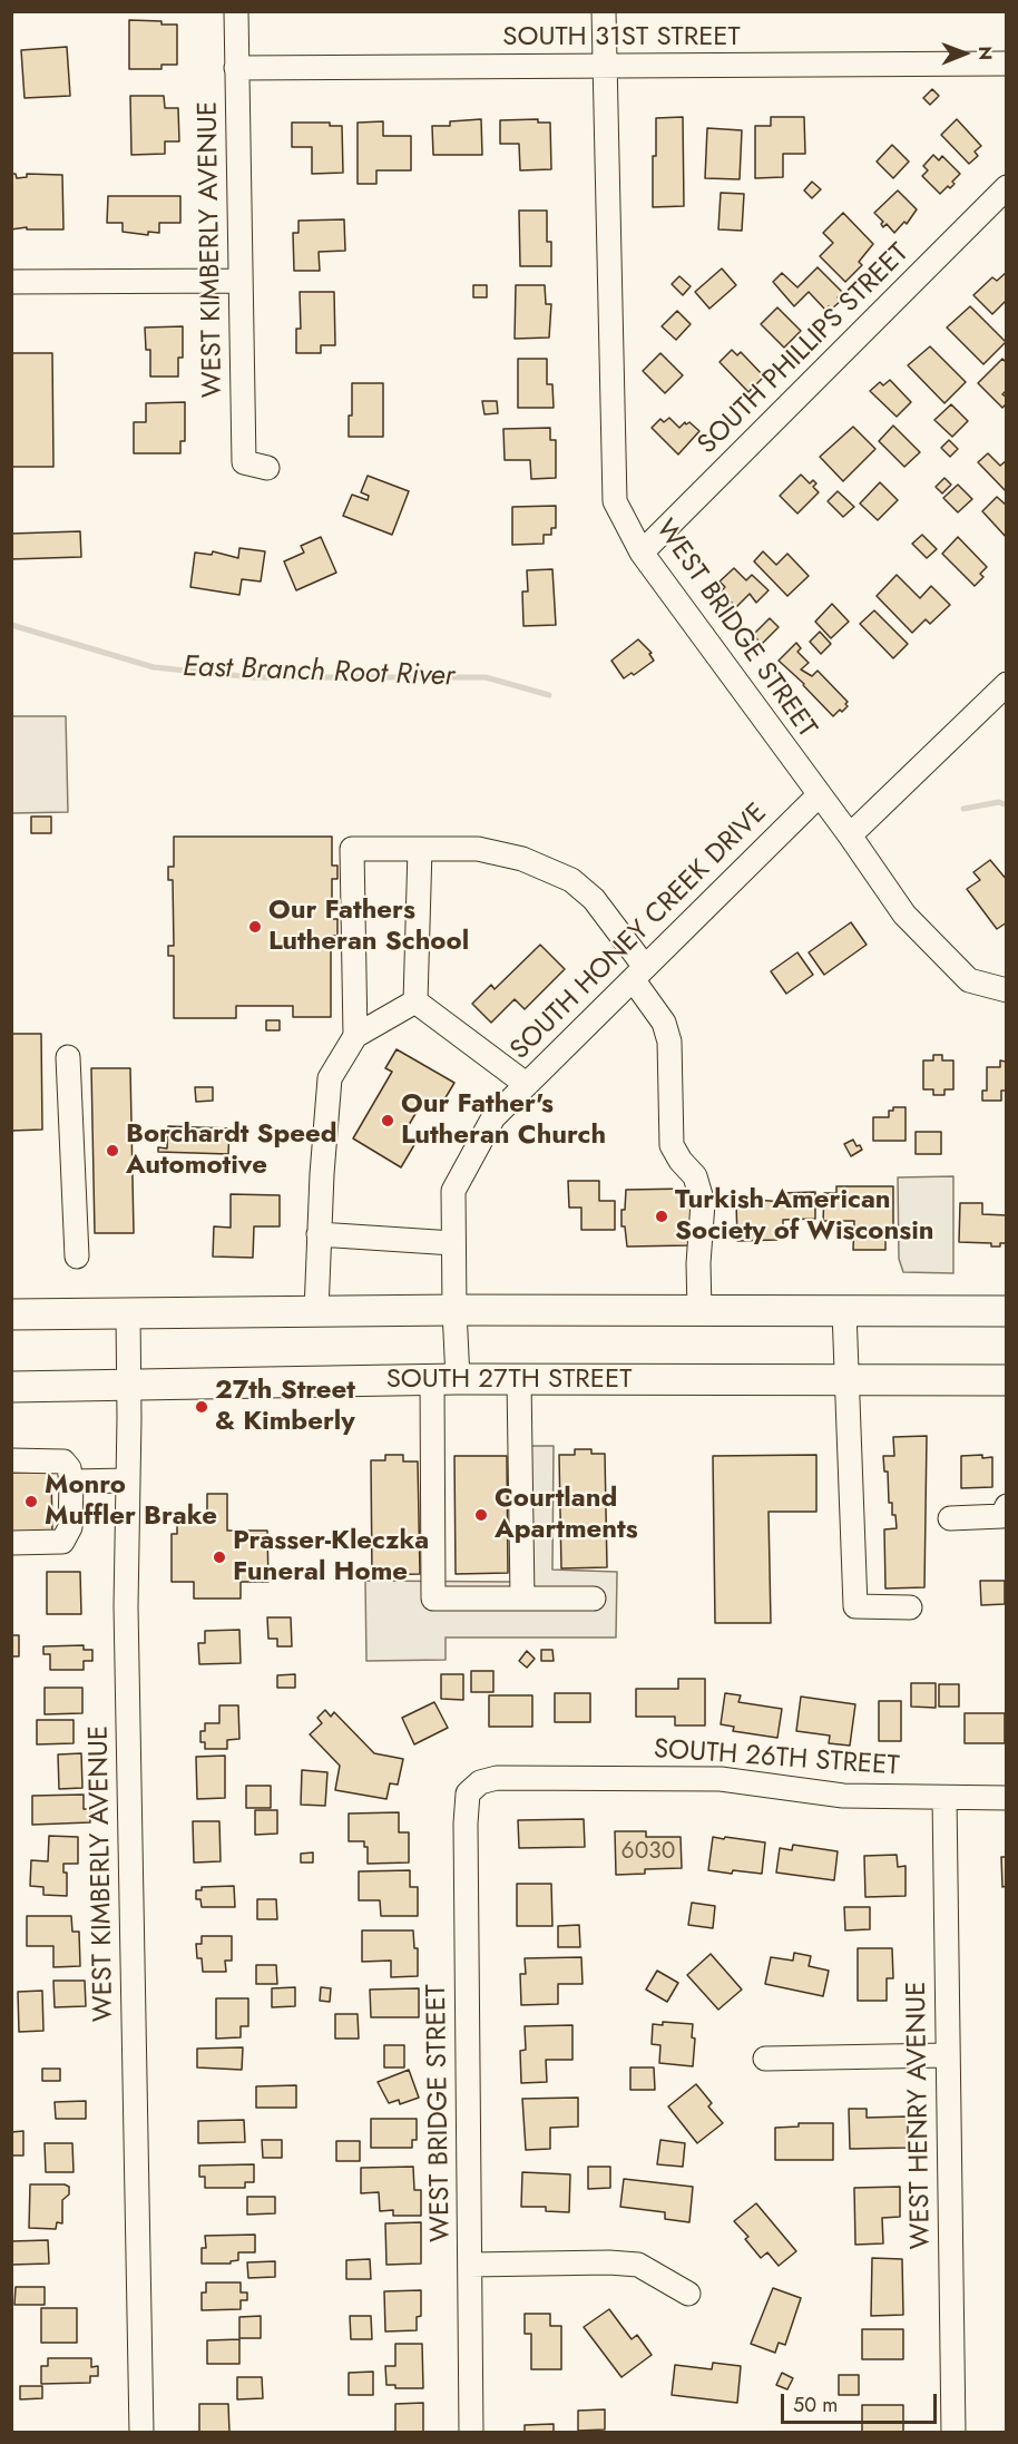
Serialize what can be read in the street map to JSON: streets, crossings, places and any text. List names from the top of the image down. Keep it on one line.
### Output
{"streets":{"main road":["SOUTH 27TH STREET"],"street":["SOUTH 31ST STREET","WEST KIMBERLY AVENUE","SOUTH PHILLIPS STREET","WEST BRIDGE STREET","SOUTH HONEY CREEK DRIVE","SOUTH 26TH STREET","WEST HENRY AVENUE"]},"crossings":[["SOUTH 31ST STREET","WEST KIMBERLY AVENUE"],["SOUTH 31ST STREET","WEST BRIDGE STREET"],["WEST KIMBERLY AVENUE","SOUTH 27TH STREET"],["SOUTH PHILLIPS STREET","WEST BRIDGE STREET"],["WEST BRIDGE STREET","SOUTH HONEY CREEK DRIVE"],["WEST BRIDGE STREET","SOUTH 26TH STREET"],["SOUTH HONEY CREEK DRIVE","SOUTH 27TH STREET"],["SOUTH 26TH STREET","WEST HENRY AVENUE"]],"water":["East Branch Root River"],"places":["Our Fathers Lutheran School","Our Father's Lutheran Church","Borchardt Speed Automotive","Turkish American Society of Wisconsin","27th Street & Kimberly","Monro Muffler Brake","Courtland Apartments","Prasser-Kleczka Funeral Home"],"house_numbers":["6030"],"scale_bar":"50 m","north":"right"}
